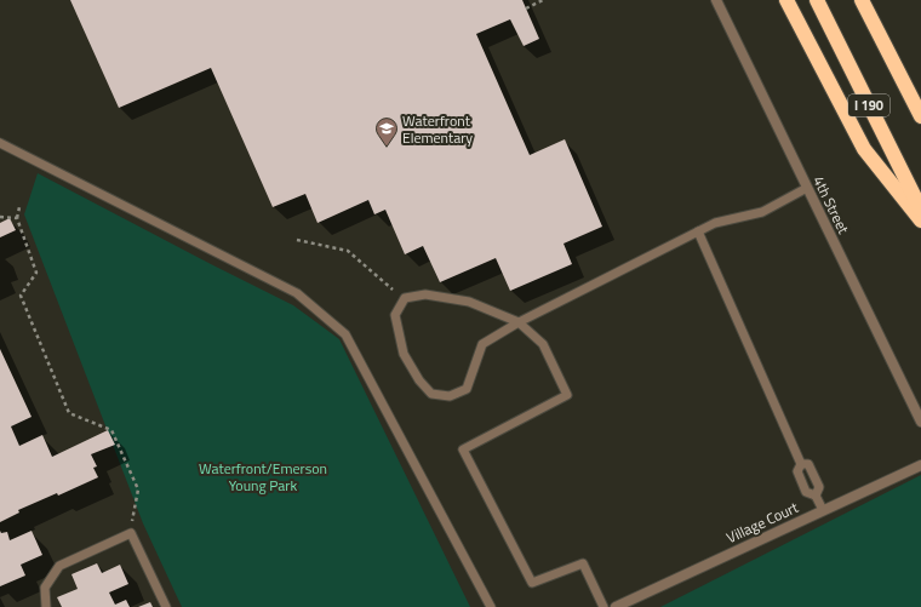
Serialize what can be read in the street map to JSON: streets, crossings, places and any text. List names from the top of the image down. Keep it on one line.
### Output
{"streets":{"highway":["I 190"],"street":["4th Street","Village Court"]},"parks":["Waterfront/Emerson Young Park"],"places":{"school or university":["Waterfront Elementary"]}}
